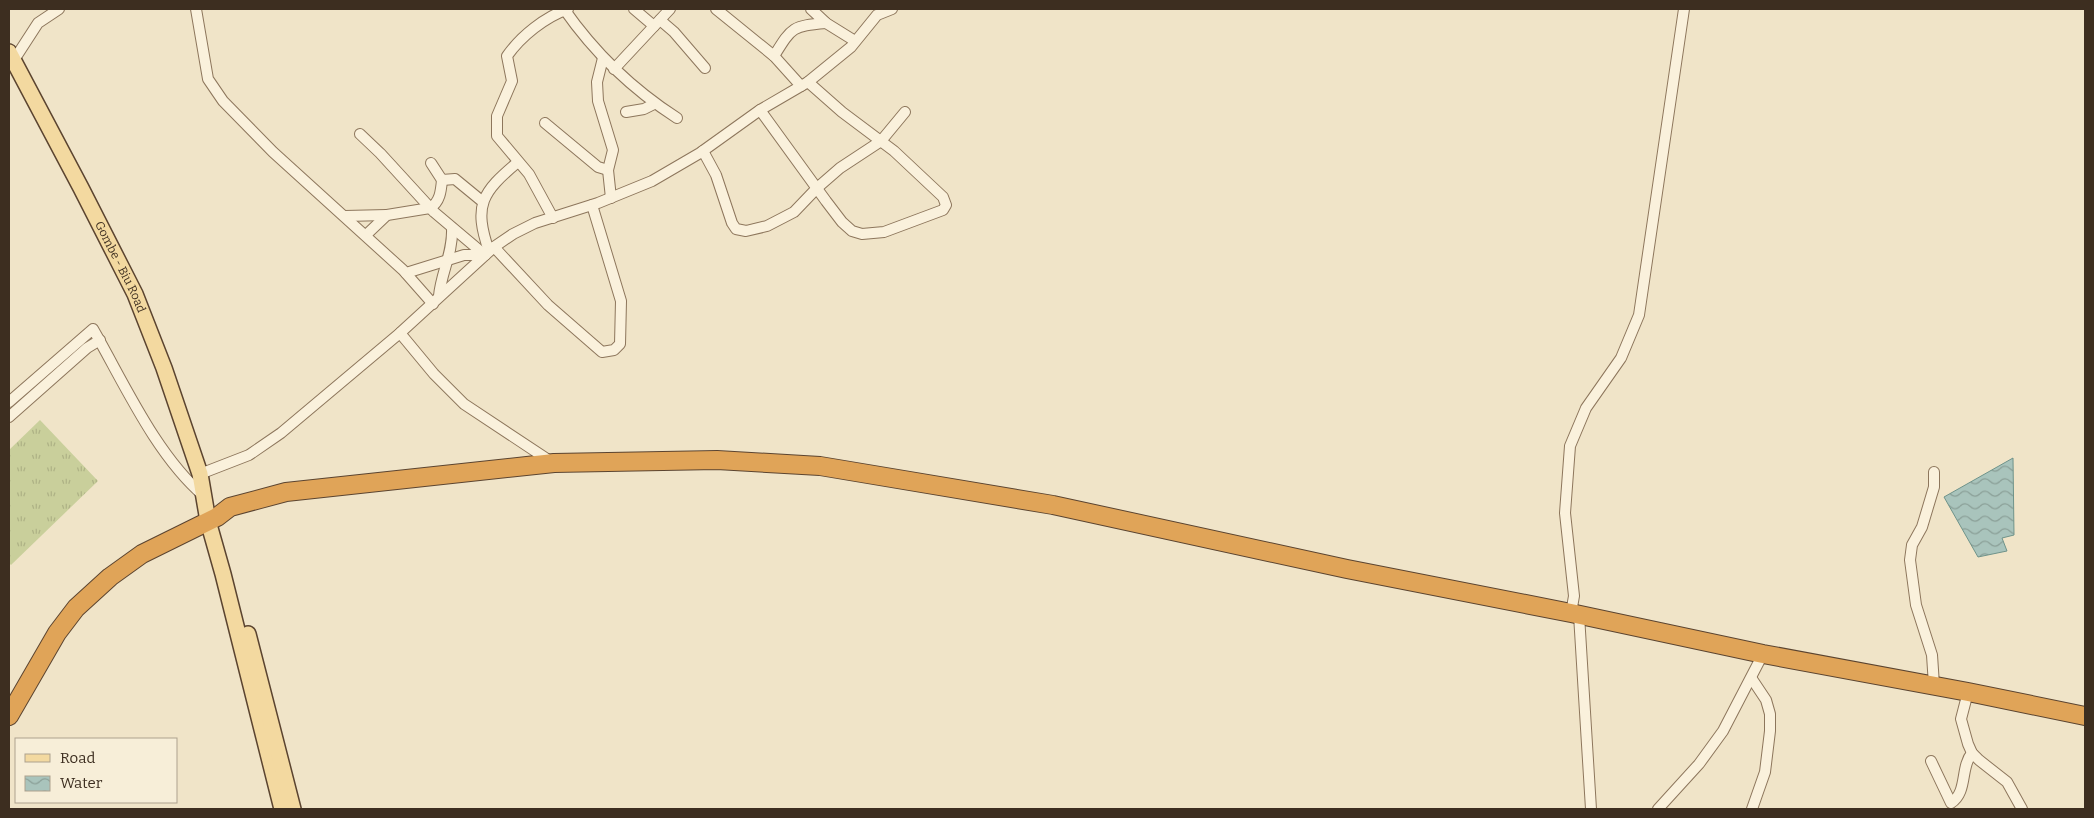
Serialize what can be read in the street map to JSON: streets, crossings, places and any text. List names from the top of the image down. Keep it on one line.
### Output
{"streets":{"main road":["Gombe - Biu Road"]},"legend":["Road","Water"]}
